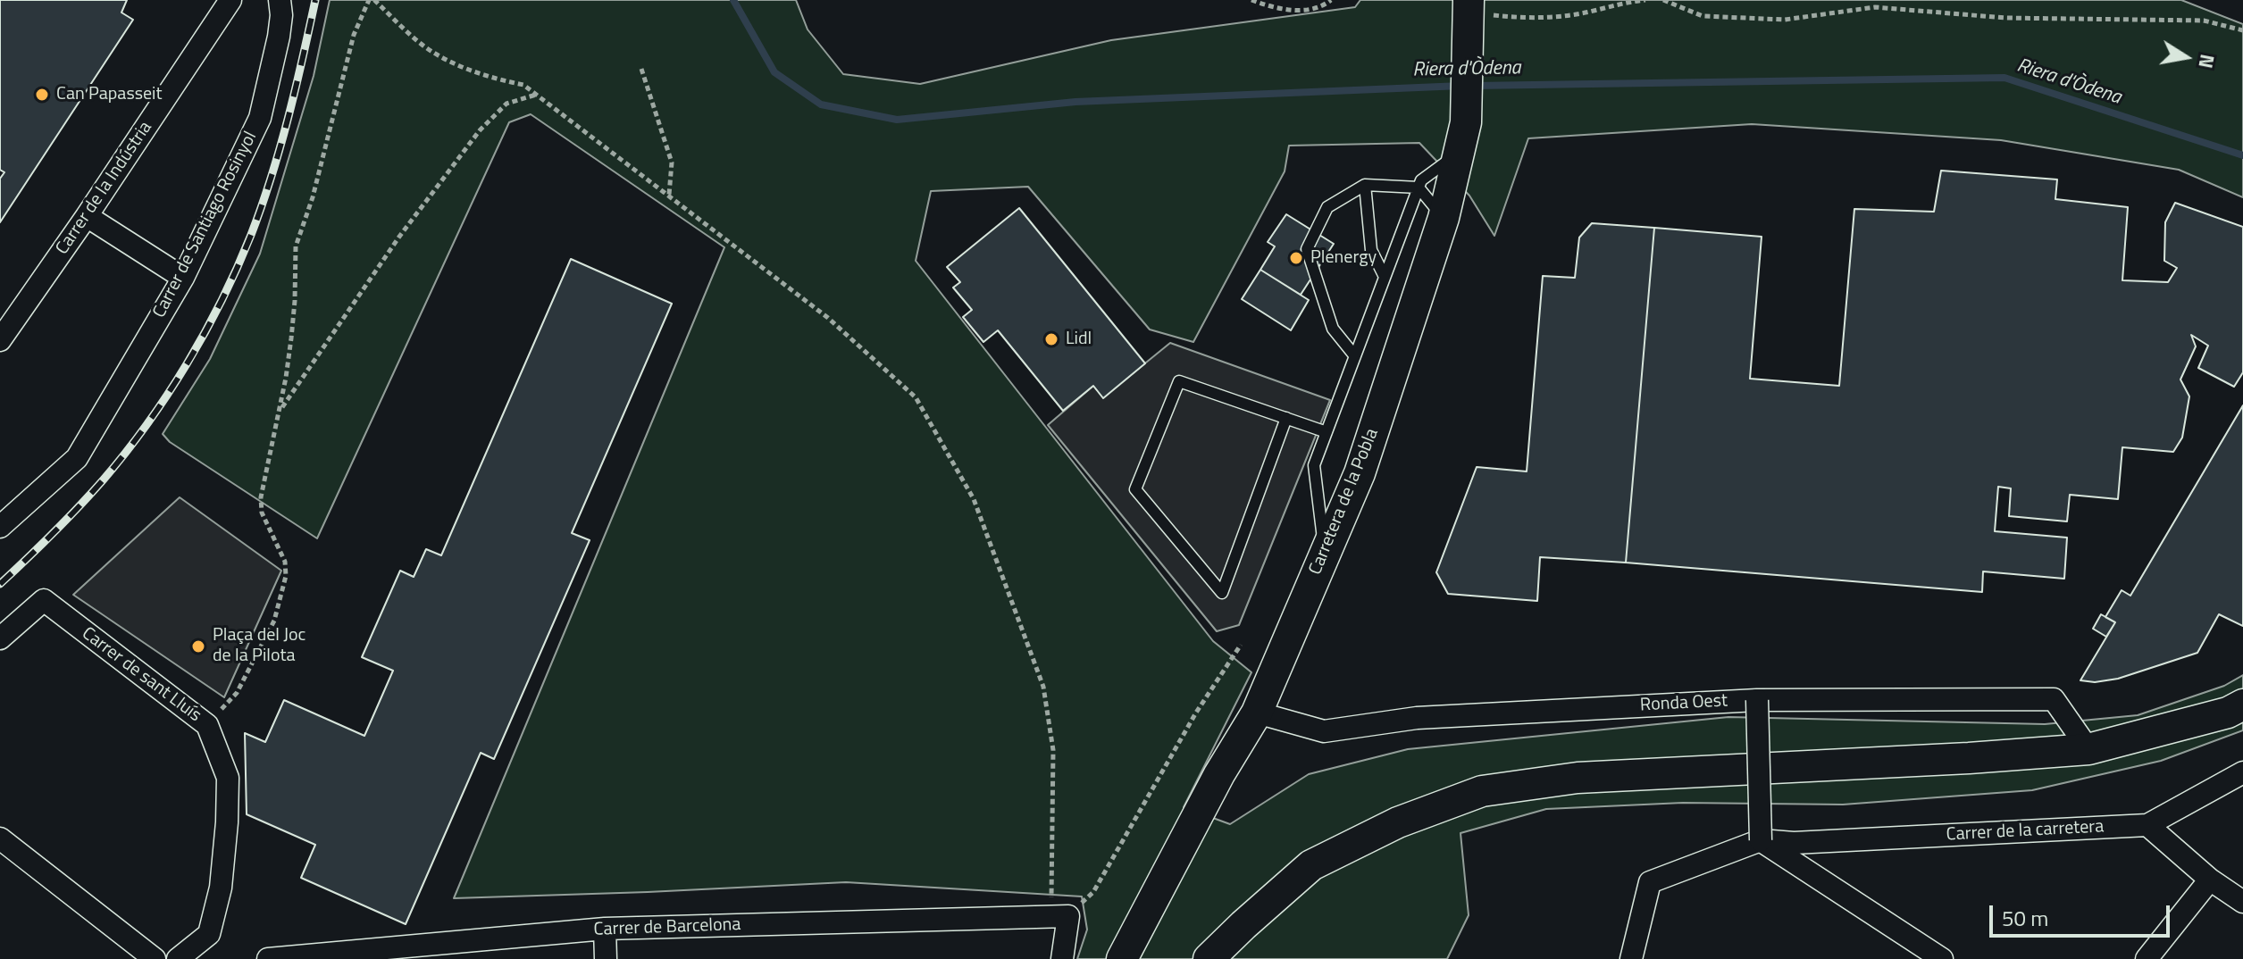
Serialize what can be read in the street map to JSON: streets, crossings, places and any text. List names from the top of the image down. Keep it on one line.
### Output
{"streets":{"street":["Carrer de la Indústria","Carrer de Santiago Rosinyol","Carretera de la Pobla","Carrer de sant Lluís","Ronda Oest","Carrer de la carretera","Carrer de Barcelona"]},"crossings":[["Carretera de la Pobla","Ronda Oest"]],"water":["Riera d'Òdena"],"places":["Can Papasseit","Plenergy","Lidl","Plaça del Joc de la Pilota"],"scale_bar":"50 m","north":"right"}
